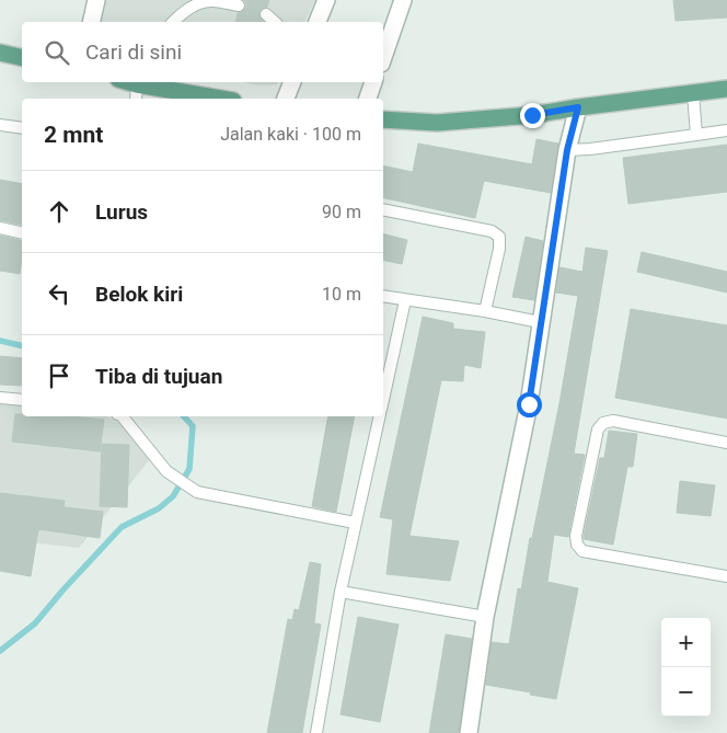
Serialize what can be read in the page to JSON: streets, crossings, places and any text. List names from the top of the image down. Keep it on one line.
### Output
{"page":{"search":"Cari di sini","heading":["2 mnt","Jalan kaki · 100 m"],"list":[["Lurus","90 m"],["Belok kiri","10 m"],"Tiba di tujuan"],"map_buttons":["+","−"]}}
